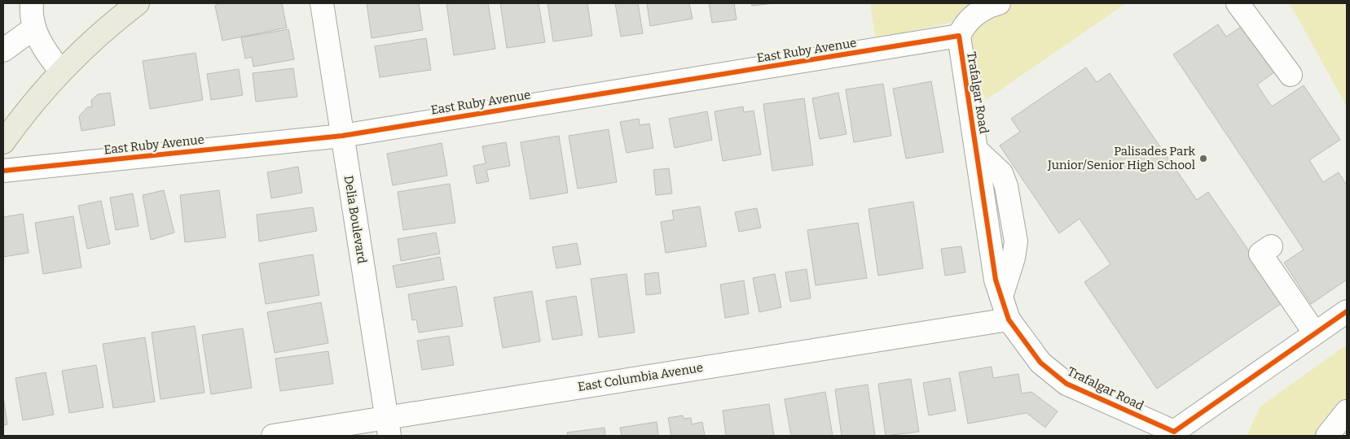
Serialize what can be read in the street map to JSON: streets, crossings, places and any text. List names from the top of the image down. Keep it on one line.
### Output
{"streets":{"street":["East Ruby Avenue","Trafalgar Road","Delia Boulevard","East Columbia Avenue"]},"crossings":[["East Ruby Avenue","Trafalgar Road"],["East Ruby Avenue","Delia Boulevard"],["Trafalgar Road","East Columbia Avenue"],["Delia Boulevard","East Columbia Avenue"]],"places":["Palisades Park Junior/Senior High School"]}
